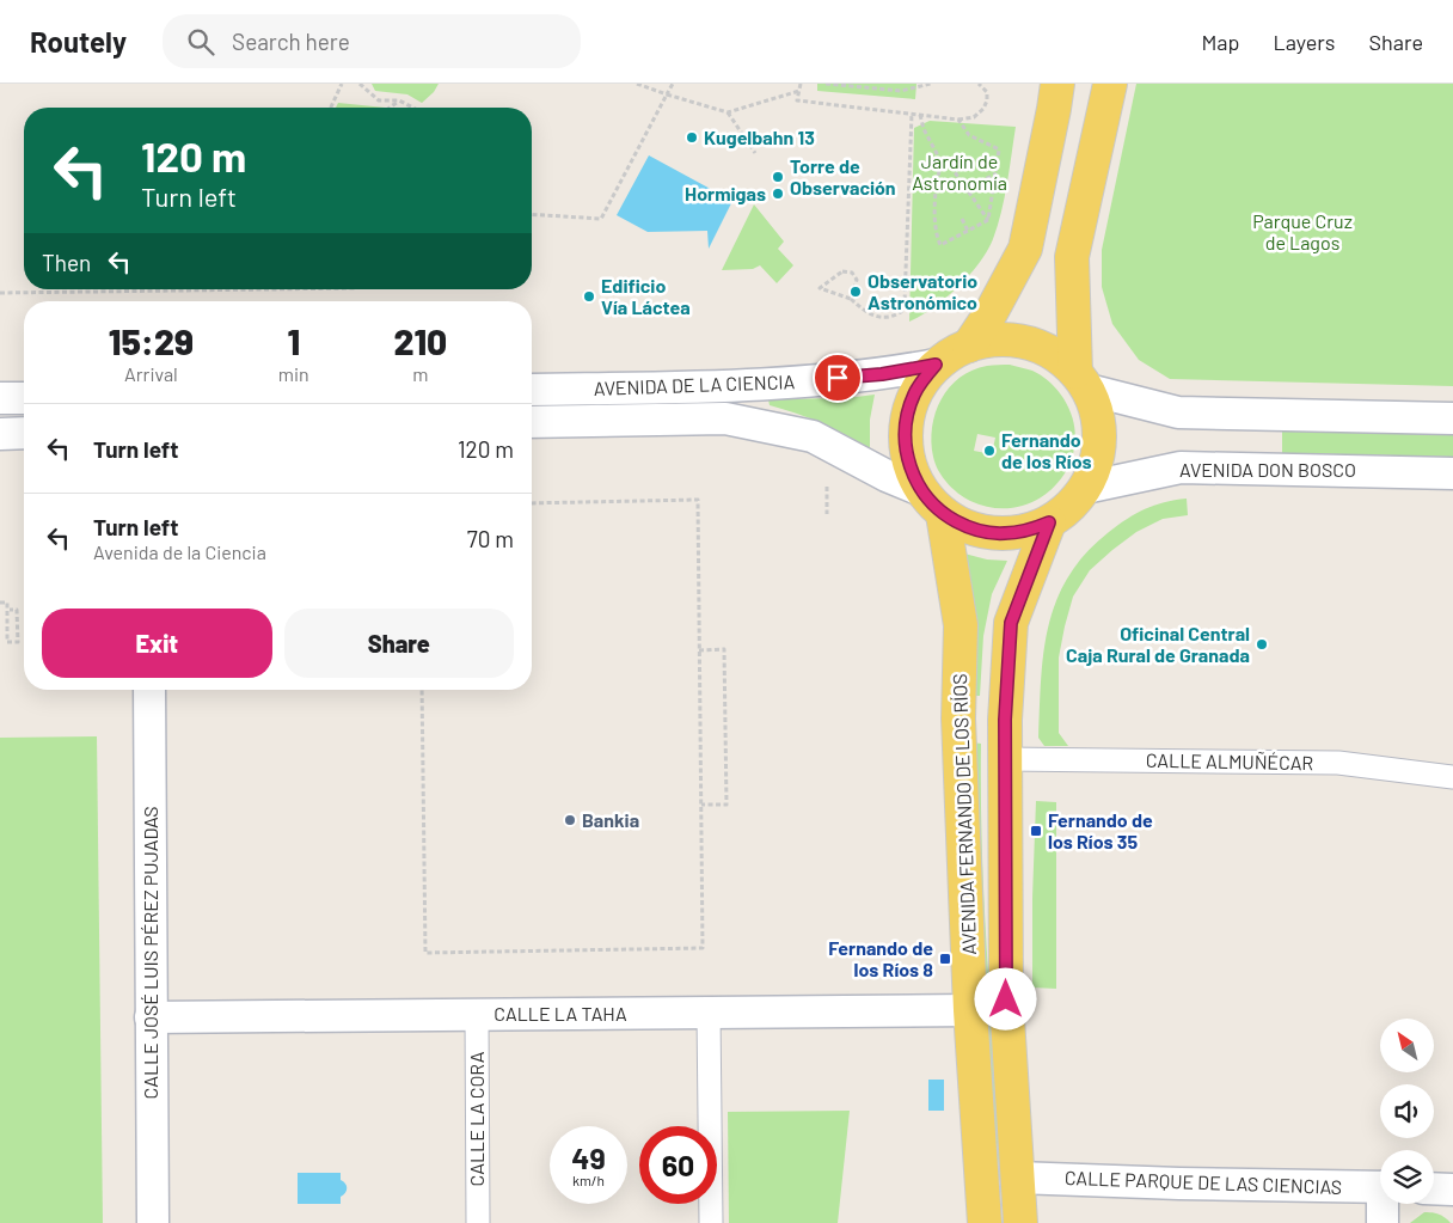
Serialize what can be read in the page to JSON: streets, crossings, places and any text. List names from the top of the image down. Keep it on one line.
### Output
{"streets":{"main road":["AVENIDA FERNANDO DE LOS RÍOS"],"street":["AVENIDA DE LA CIENCIA","AVENIDA DON BOSCO","CALLE ALMUÑÉCAR","CALLE JOSÉ LUIS PÉREZ PUJADAS","CALLE LA TAHA","CALLE LA CORA","CALLE PARQUE DE LAS CIENCIAS"]},"crossings":[["AVENIDA DE LA CIENCIA","AVENIDA DON BOSCO"],["AVENIDA DE LA CIENCIA","AVENIDA FERNANDO DE LOS RÍOS"],["AVENIDA DON BOSCO","AVENIDA FERNANDO DE LOS RÍOS"],["CALLE ALMUÑÉCAR","AVENIDA FERNANDO DE LOS RÍOS"],["AVENIDA FERNANDO DE LOS RÍOS","CALLE LA TAHA"],["AVENIDA FERNANDO DE LOS RÍOS","CALLE PARQUE DE LAS CIENCIAS"],["CALLE JOSÉ LUIS PÉREZ PUJADAS","CALLE LA TAHA"],["CALLE LA TAHA","CALLE LA CORA"]],"parks":["Jardín de Astronomía","Parque Cruz de Lagos"],"places":{"other":["Kugelbahn 13","Torre de Observación","Hormigas","Observatorio Astronómico","Edificio Vía Láctea","Fernando de los Ríos","Oficinal Central Caja Rural de Granada","Bankia"],"transit":["Fernando de los Ríos 35","Fernando de los Ríos 8"]},"north":"top left","page":{"header":"Routely","search":"Search here","nav":["Map","Layers","Share"],"turn":["120 m","Turn left"],"then":"Then","eta":["15:29","Arrival","1","min","210","m"],"list":[{"name":"Turn left","value":"120 m"},{"name":"Turn left","note":"Avenida de la Ciencia","value":"70 m"}],"buttons":["Exit","Share"],"speed":"49 km/h","limit":"60"}}
